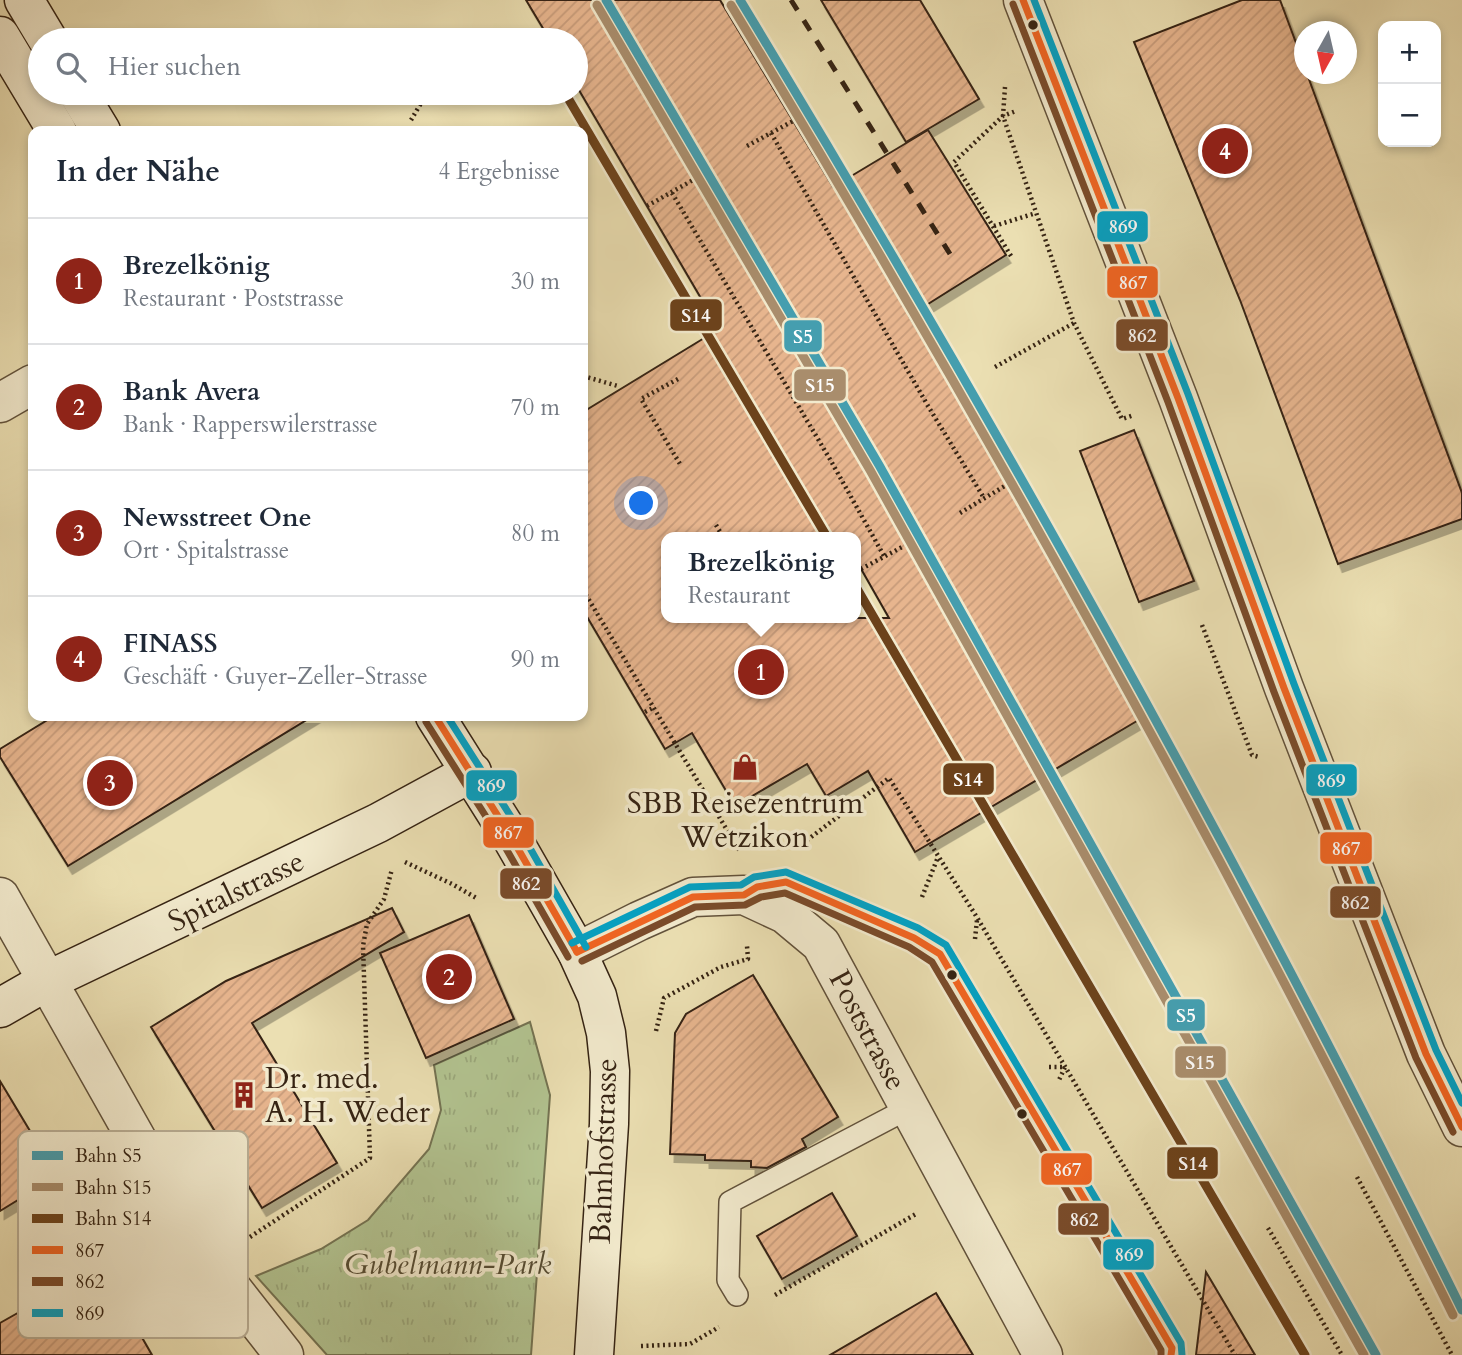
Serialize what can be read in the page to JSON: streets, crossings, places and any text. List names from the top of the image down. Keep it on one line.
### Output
{"streets":{"street":["Spitalstrasse","Poststrasse","Bahnhofstrasse"]},"crossings":[["Spitalstrasse","Bahnhofstrasse"],["Poststrasse","Bahnhofstrasse"]],"parks":["Gubelmann-Park"],"places":{"shop":["SBB Reisezentrum Wetzikon"],"building":["Dr. med. A. H. Weder"]},"lines":["rail line S5","transit line 867","transit line 869","transit line 862","rail line S15","rail line S14"],"legend":["Bahn S5","Bahn S15","Bahn S14","867","862","869"],"north":"bottom","page":{"map_buttons":["+","−"],"search":"Hier suchen","pins":["4","1","3","2"],"heading":["In der Nähe","4 Ergebnisse"],"list":[{"mark":"1","name":"Brezelkönig","note":"Restaurant · Poststrasse","value":"30 m"},{"mark":"2","name":"Bank Avera","note":"Bank · Rapperswilerstrasse","value":"70 m"},{"mark":"3","name":"Newsstreet One","note":"Ort · Spitalstrasse","value":"80 m"},{"mark":"4","name":"FINASS","note":"Geschäft · Guyer-Zeller-Strasse","value":"90 m"}],"popup":["Brezelkönig","Restaurant"]}}
